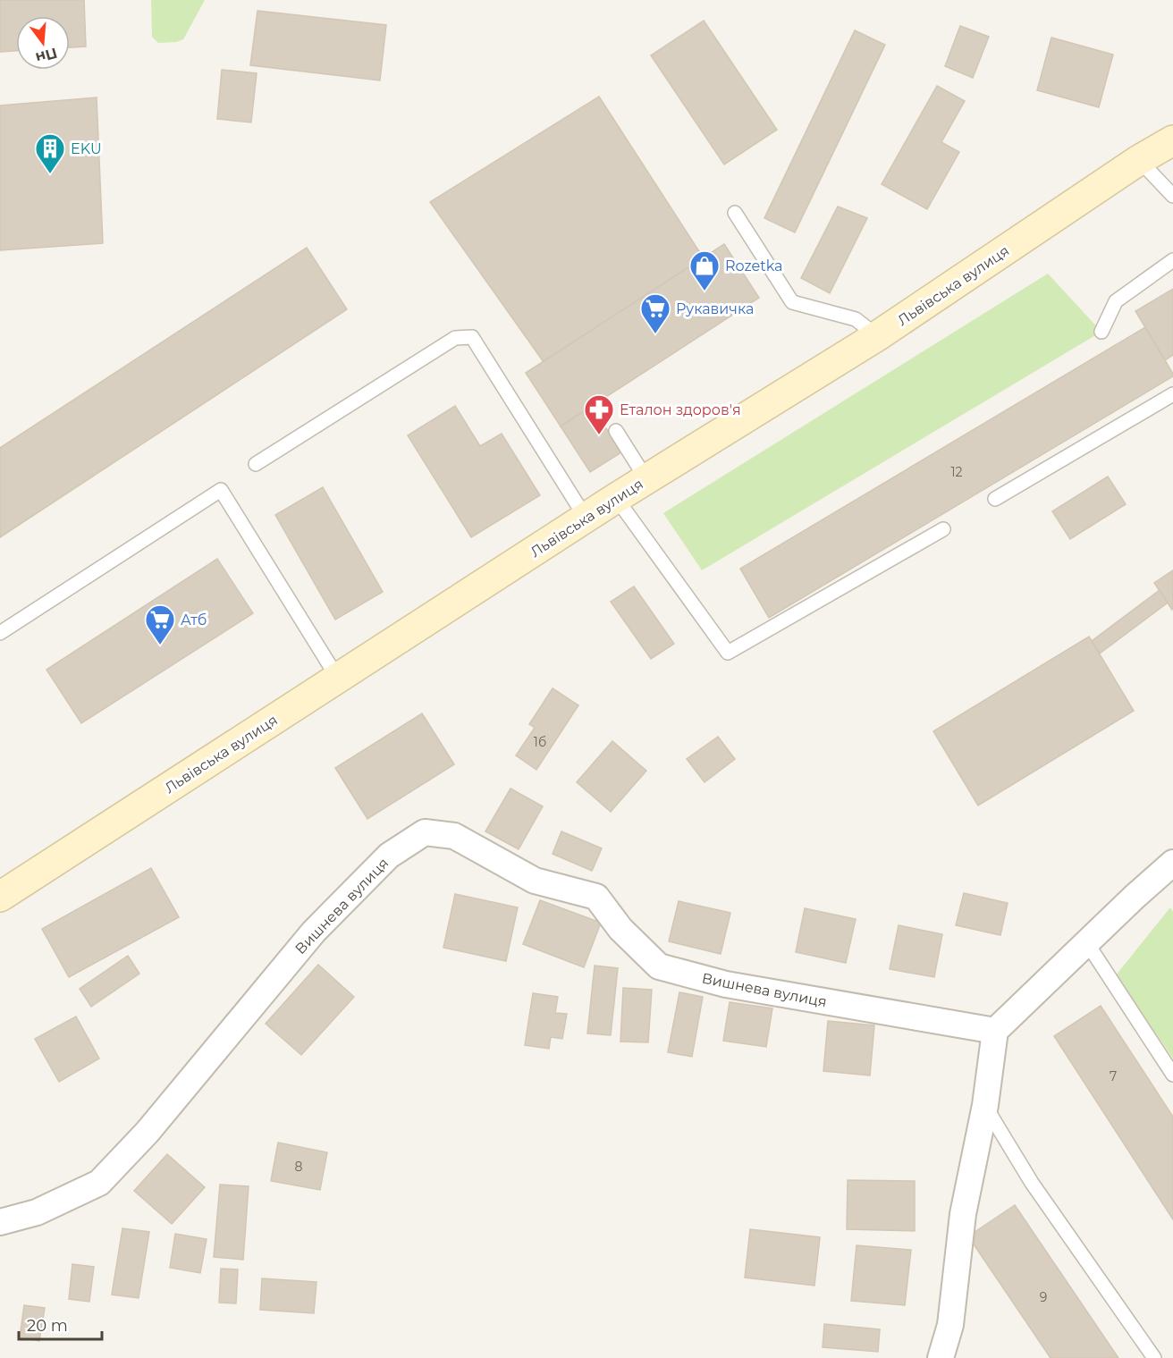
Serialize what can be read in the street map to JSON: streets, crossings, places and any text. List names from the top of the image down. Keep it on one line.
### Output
{"streets":{"main road":["Львівська вулиця"],"street":["Вишнева вулиця"]},"places":{"building":["EKU"],"shop":["Rozetka"],"supermarket":["Рукавичка","Атб"],"pharmacy":["Еталон здоров'я"]},"house_numbers":["12","1б","7","8","9"],"scale_bar":"20 m","north":"bottom"}
